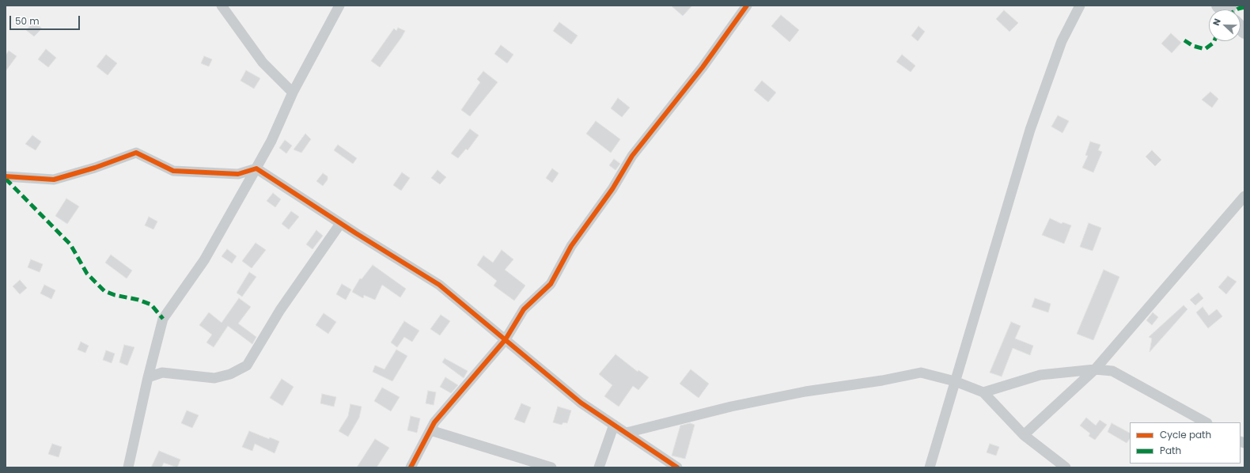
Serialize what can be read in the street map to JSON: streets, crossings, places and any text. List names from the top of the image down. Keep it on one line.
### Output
{"legend":["Cycle path","Path"],"scale_bar":"50 m","north":"left"}
